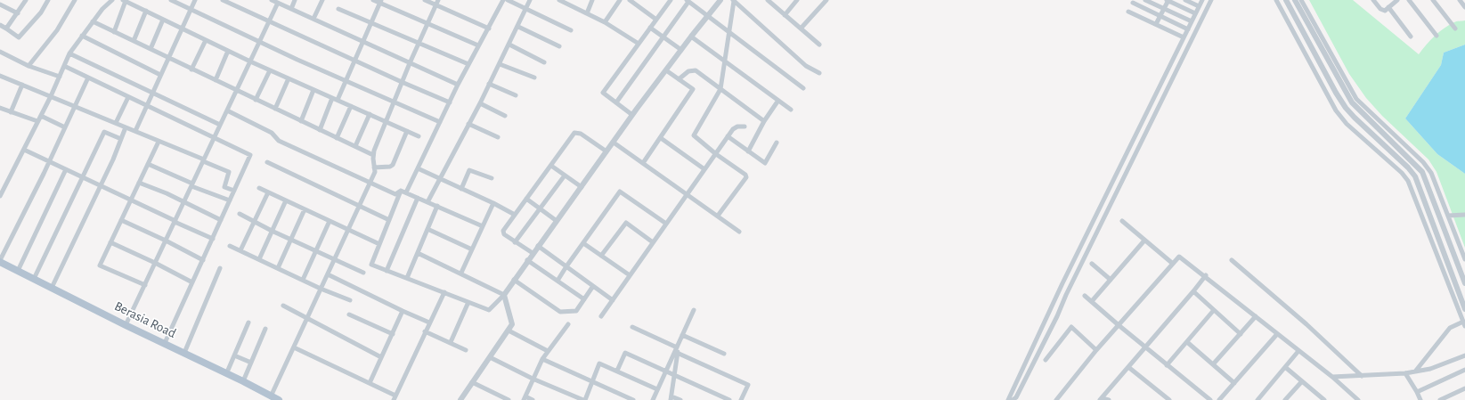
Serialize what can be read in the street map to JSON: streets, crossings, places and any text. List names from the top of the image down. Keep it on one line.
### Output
{"streets":{"main road":["Berasia Road"]}}
